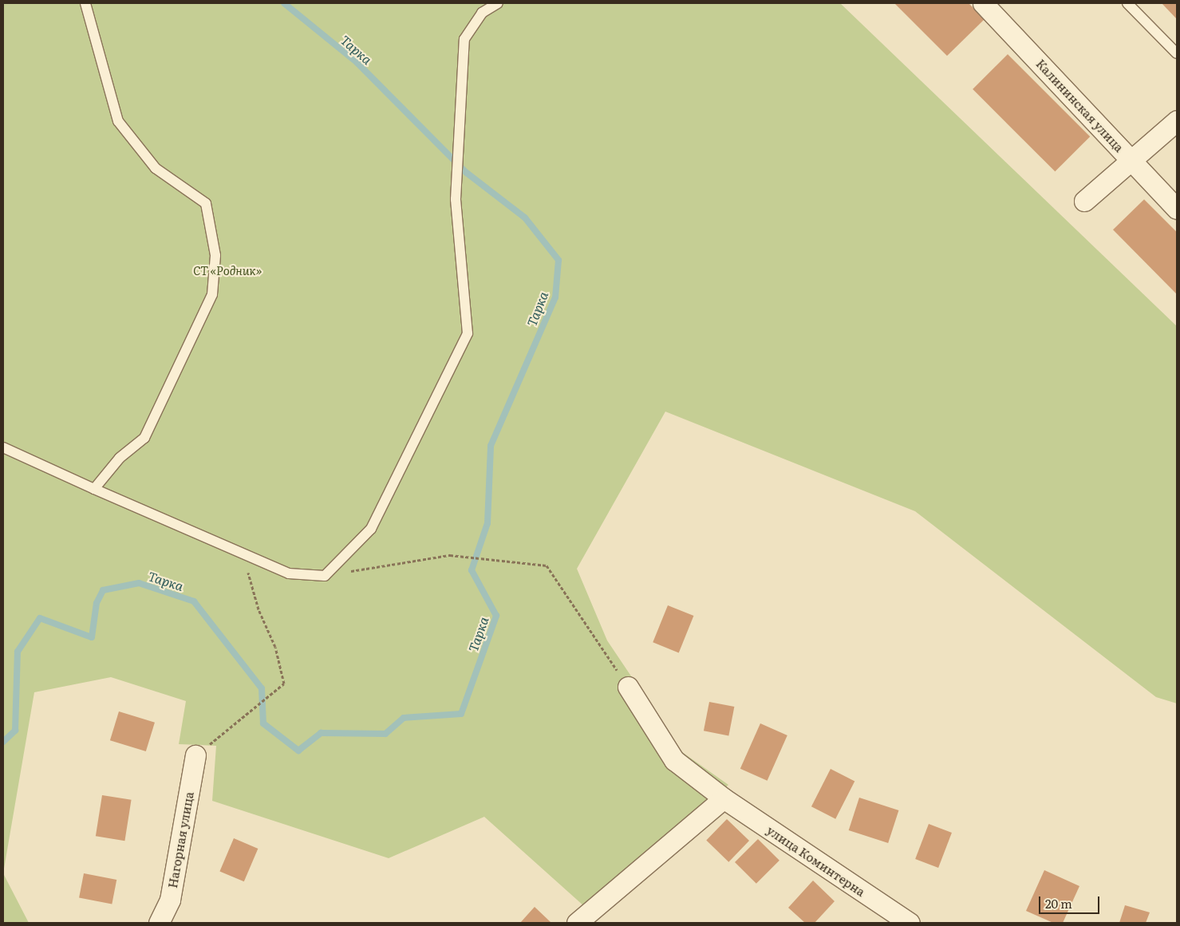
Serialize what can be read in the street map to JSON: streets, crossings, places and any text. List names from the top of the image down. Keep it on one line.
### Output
{"streets":{"street":["Калининская улица","Нагорная улица","улица Коминтерна"]},"water":["Тарка"],"parks":["СТ «Родник»"],"scale_bar":"20 m"}
